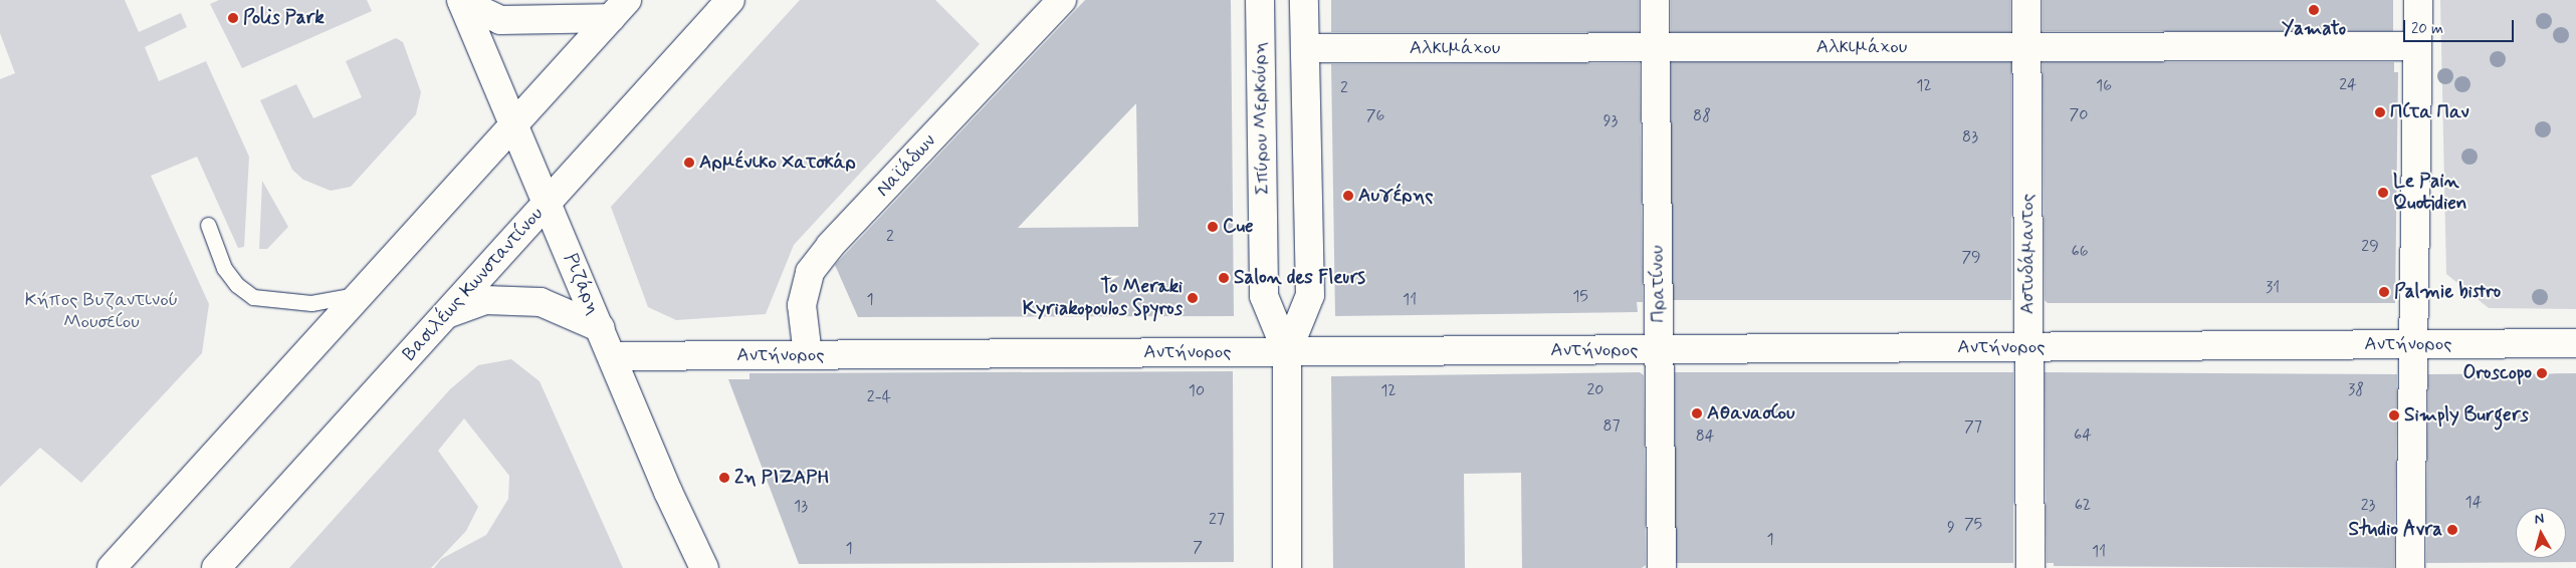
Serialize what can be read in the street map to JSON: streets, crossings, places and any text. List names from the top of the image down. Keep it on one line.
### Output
{"streets":{"street":["Αλκιμάχου","Σπύρου Μερκούρη","Ναϊάδων","Αστυδάμαντος","Βασιλέως Κωνσταντίνου","Ριζάρη","Πρατίνου","Αντήνορος"]},"crossings":[["Αλκιμάχου","Σπύρου Μερκούρη"],["Αλκιμάχου","Αστυδάμαντος"],["Αλκιμάχου","Πρατίνου"],["Σπύρου Μερκούρη","Αντήνορος"],["Ναϊάδων","Αντήνορος"],["Αστυδάμαντος","Αντήνορος"],["Βασιλέως Κωνσταντίνου","Ριζάρη"],["Ριζάρη","Αντήνορος"],["Πρατίνου","Αντήνορος"]],"parks":["Κήπος Βυζαντινού Μουσείου"],"places":["Yamato","Polis Park","Πίτα Παν","Αρμένικο Χατσκάρ","Le Pain Quotidien","Αυγέρης","Cue","Salon des Fleurs","Palmie bistro","To Meraki Kyriakopoulos Spyros","Oroscopo","Αθανασίου","Simply Burgers","2η ΡΙΖΑΡΗ","Studio Avra"],"house_numbers":["24","12","16","2","70","76","88","93","83","2","29","66","79","31","15","1","11","20","38","10","12","2-4","87","77","64","84","14","62","23","13","27","75","9","1","7","1","11"],"scale_bar":"20 m","north":"top"}
